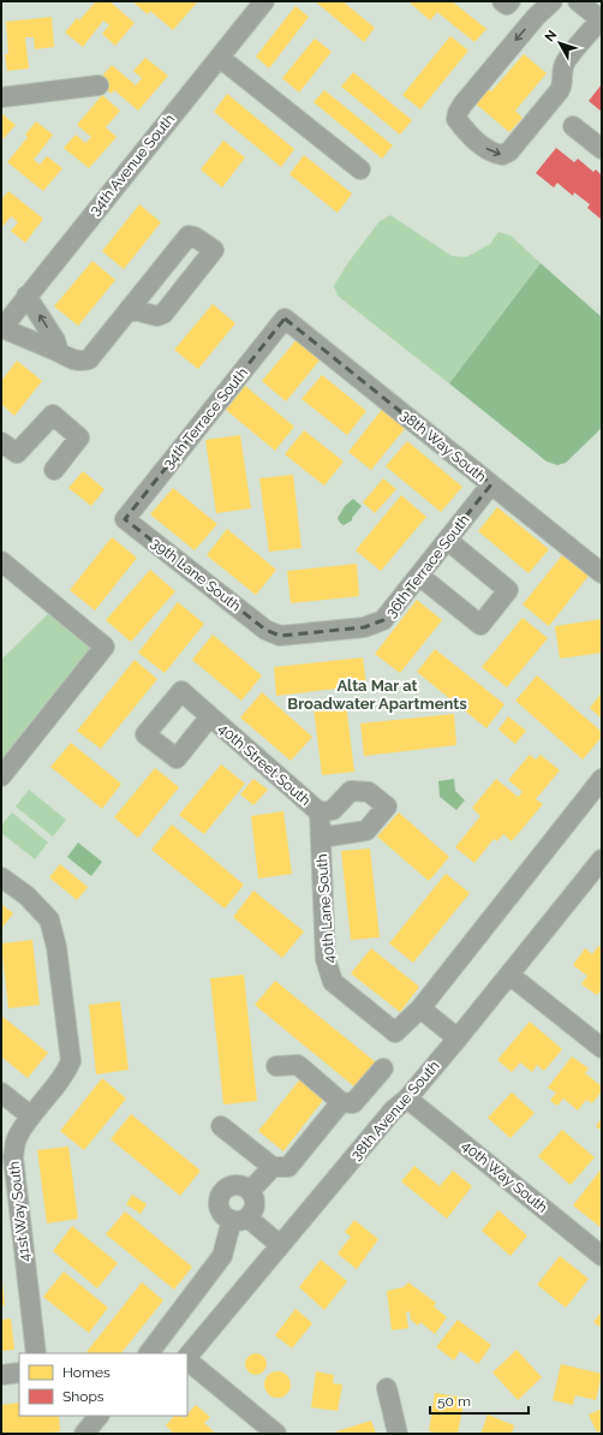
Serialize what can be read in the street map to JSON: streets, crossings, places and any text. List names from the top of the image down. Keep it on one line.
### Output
{"streets":{"street":["34th Avenue South","34th Terrace South","38th Way South","36th Terrace South","39th Lane South","40th Street South","40th Lane South","38th Avenue South","40th Way South","41st Way South"]},"crossings":[["34th Terrace South","38th Way South"],["34th Terrace South","39th Lane South"],["38th Way South","36th Terrace South"],["36th Terrace South","39th Lane South"],["40th Street South","40th Lane South"],["38th Avenue South","40th Way South"]],"districts":["Alta Mar at Broadwater Apartments"],"legend":["Homes","Shops"],"scale_bar":"50 m","north":"top left"}
